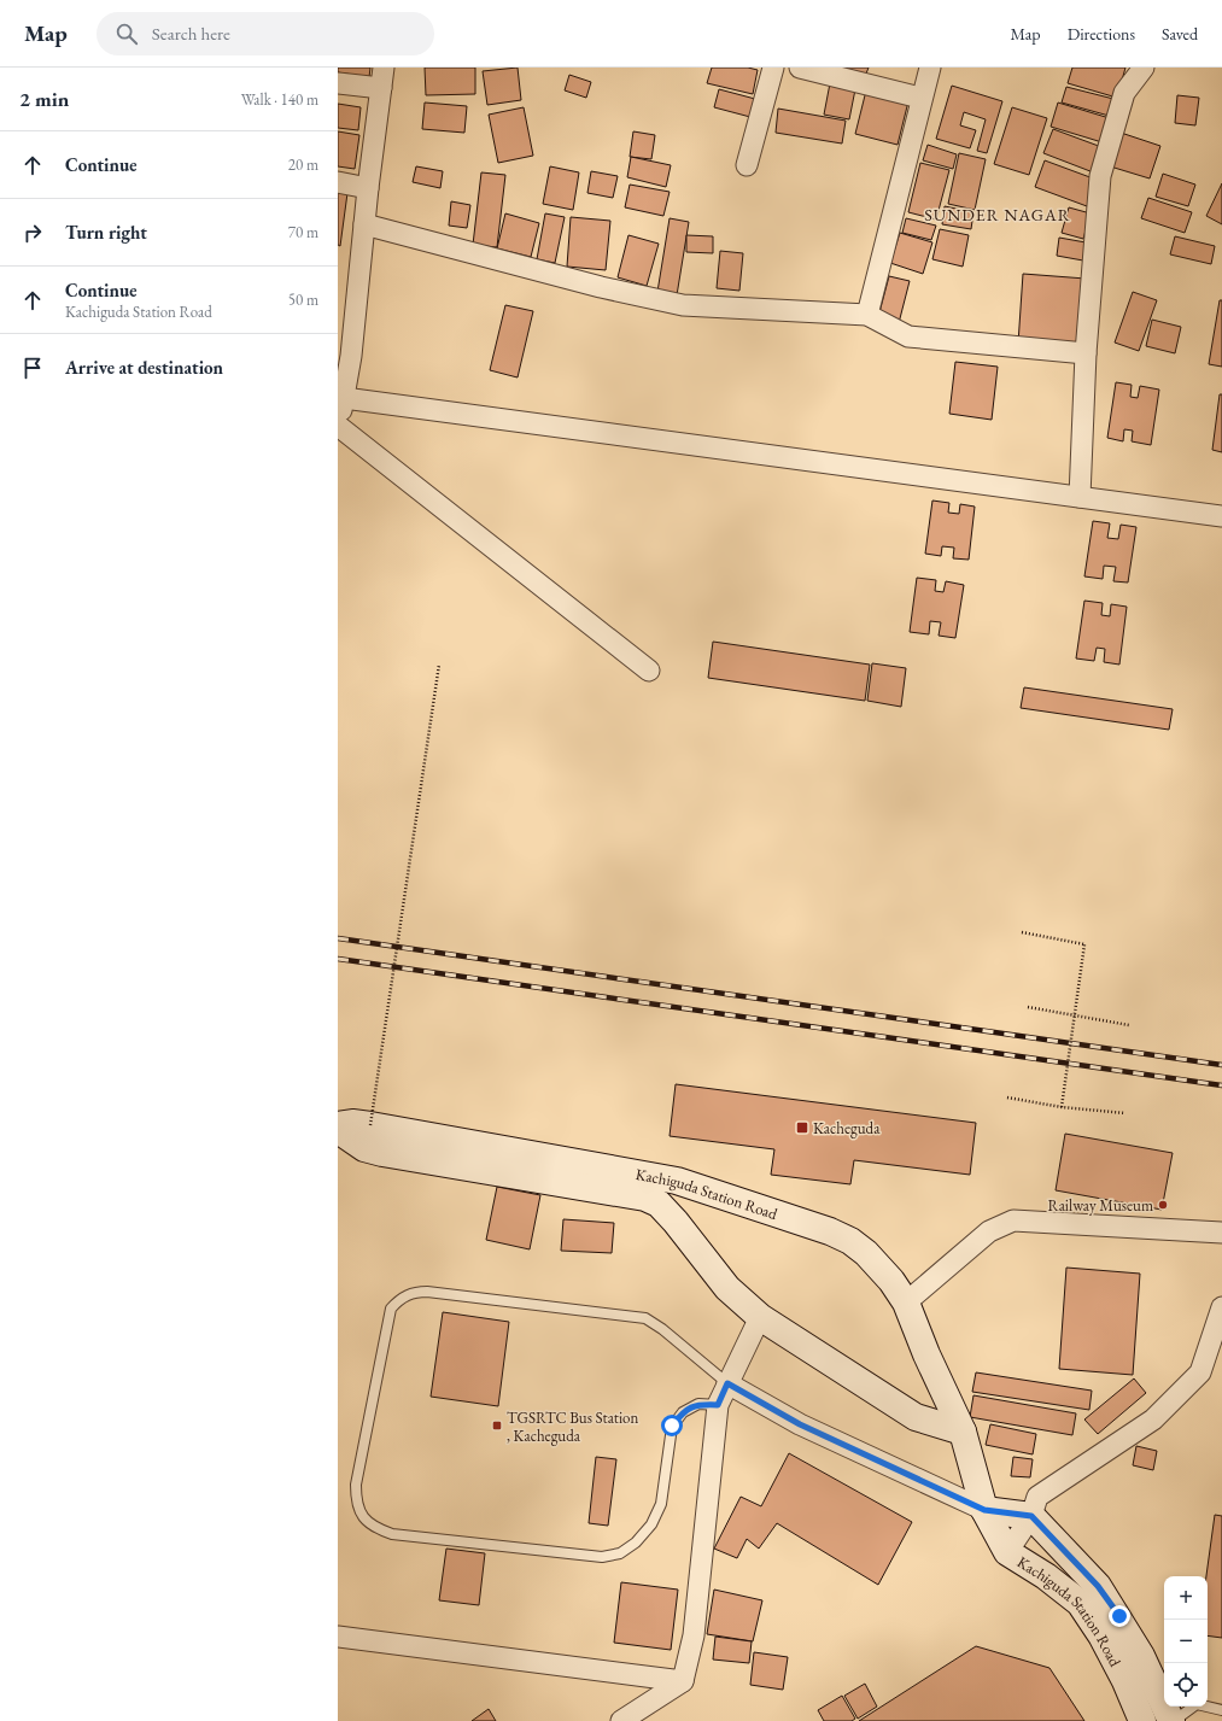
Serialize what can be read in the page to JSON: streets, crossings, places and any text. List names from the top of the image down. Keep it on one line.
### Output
{"streets":{"main road":["Kachiguda Station Road"]},"districts":["SUNDER NAGAR"],"places":{"transit":["Kacheguda","TGSRTC Bus Station , Kacheguda"],"other":["Railway Museum"]},"page":{"header":"Map","search":"Search here","nav":["Map","Directions","Saved"],"heading":["2 min","Walk · 140 m"],"list":[["Continue","20 m"],["Turn right","70 m"],["Continue","Kachiguda Station Road","50 m"],"Arrive at destination"],"map_buttons":["+","−"]}}
